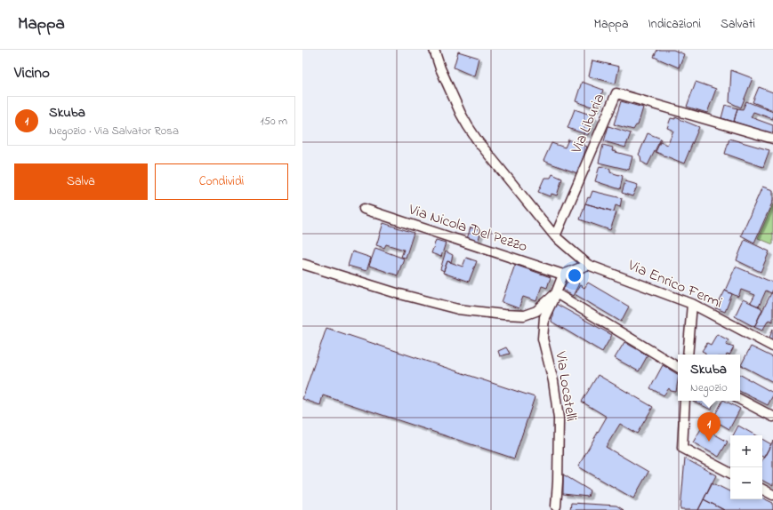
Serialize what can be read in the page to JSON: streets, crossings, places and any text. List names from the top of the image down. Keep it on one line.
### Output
{"streets":{"street":["Via Liburia","Via Nicola Del Pezzo","Via Enrico Fermi","Via Locatelli"]},"crossings":[["Via Nicola Del Pezzo","Via Locatelli"]],"page":{"header":"Mappa","nav":["Mappa","Indicazioni","Salvati"],"heading":"Vicino","list":[{"mark":"1","name":"Skuba","note":"Negozio · Via Salvator Rosa","value":"150 m"}],"buttons":["Salva","Condividi"],"popup":["Skuba","Negozio"],"pins":"1","map_buttons":["+","−"]}}
